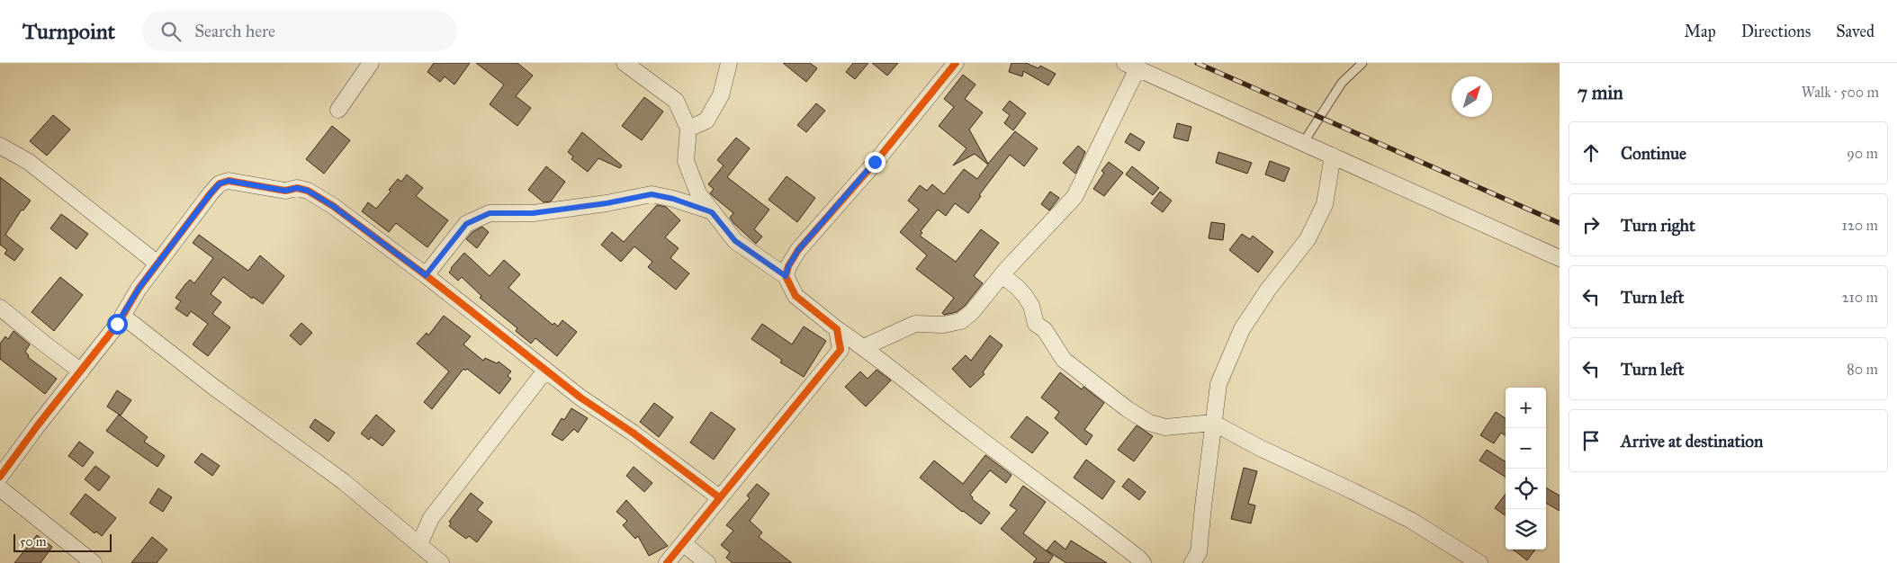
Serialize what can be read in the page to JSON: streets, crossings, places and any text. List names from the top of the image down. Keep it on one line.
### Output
{"scale_bar":"50 m","north":"top right","page":{"header":"Turnpoint","search":"Search here","nav":["Map","Directions","Saved"],"heading":["7 min","Walk · 500 m"],"list":[["Continue","90 m"],["Turn right","120 m"],["Turn left","210 m"],["Turn left","80 m"],"Arrive at destination"],"map_buttons":["+","−"],"scale":"50 m"}}
